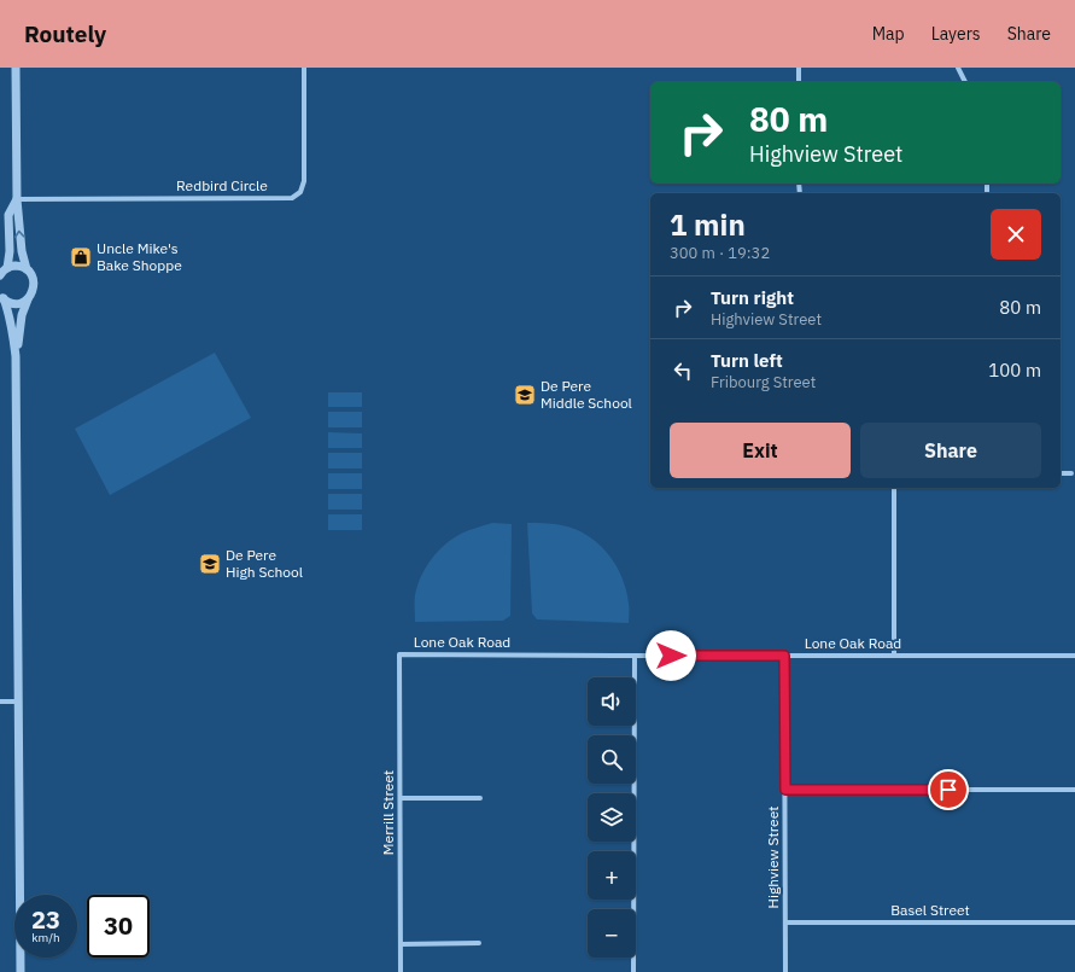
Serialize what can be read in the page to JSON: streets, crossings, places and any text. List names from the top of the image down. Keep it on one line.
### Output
{"streets":{"street":["Redbird Circle","Lone Oak Road","Merrill Street","Highview Street","Basel Street"]},"crossings":[["Lone Oak Road","Merrill Street"],["Lone Oak Road","Highview Street"],["Highview Street","Basel Street"]],"places":{"shop":["Uncle Mike's Bake Shoppe"],"school or university":["De Pere Middle School","De Pere High School"]},"page":{"header":"Routely","nav":["Map","Layers","Share"],"turn":["80 m","Highview Street"],"heading":["1 min","300 m · 19:32"],"list":[{"name":"Turn right","note":"Highview Street","value":"80 m"},{"name":"Turn left","note":"Fribourg Street","value":"100 m"}],"buttons":["Exit","Share"],"map_buttons":["+","−"],"speed":"23 km/h","limit":"30"}}
